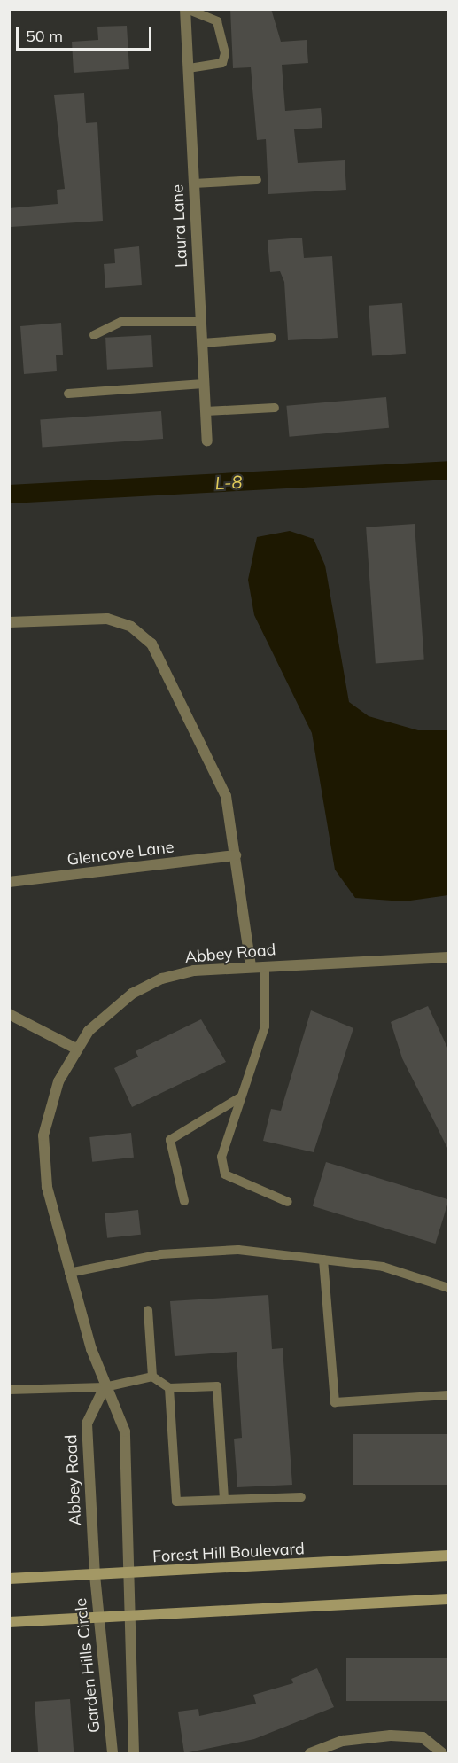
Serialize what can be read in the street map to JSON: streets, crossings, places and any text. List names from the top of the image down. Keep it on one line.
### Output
{"streets":{"main road":["Forest Hill Boulevard"],"street":["Laura Lane","Glencove Lane","Abbey Road","Garden Hills Circle"]},"crossings":[["Abbey Road","Forest Hill Boulevard"],["Abbey Road","Garden Hills Circle"],["Forest Hill Boulevard","Garden Hills Circle"]],"water":["L-8"],"scale_bar":"50 m"}
